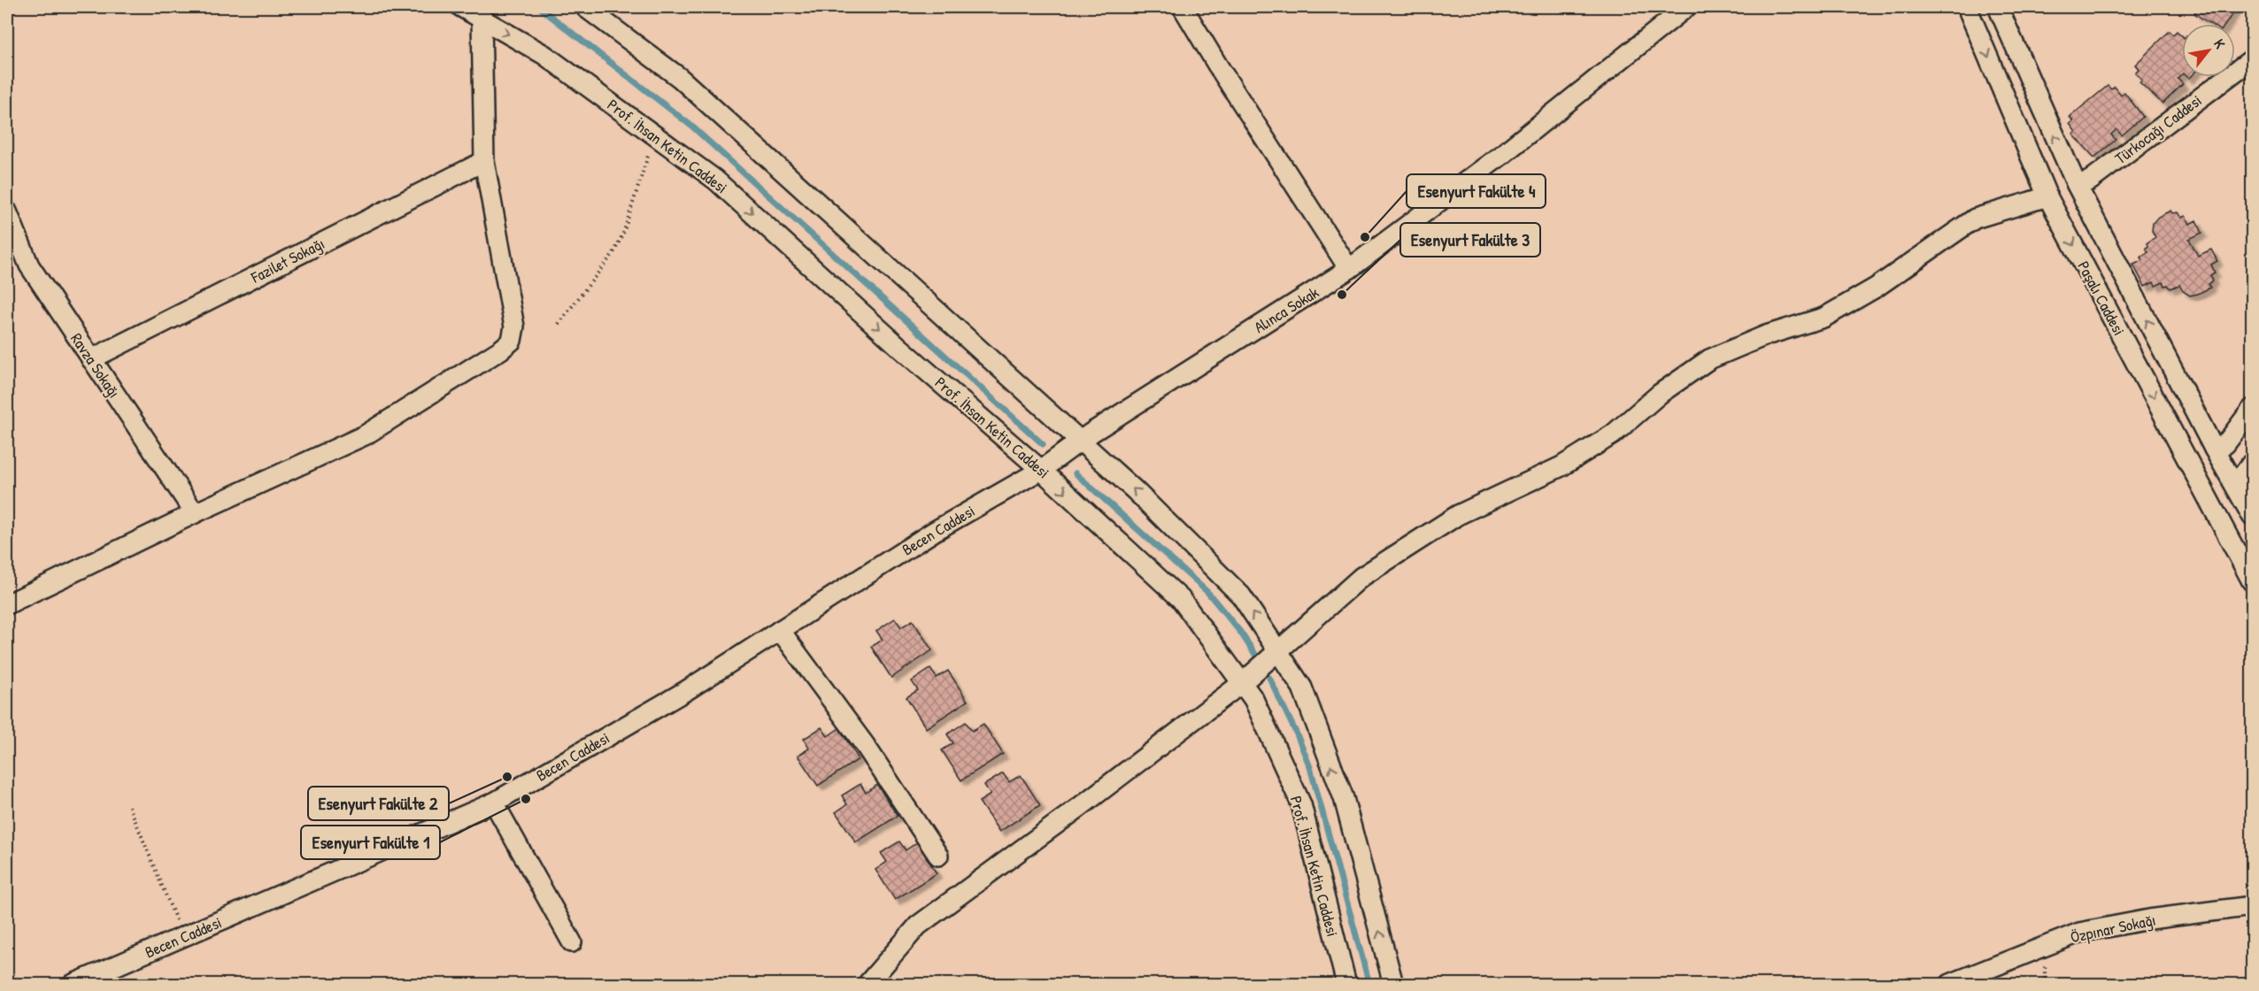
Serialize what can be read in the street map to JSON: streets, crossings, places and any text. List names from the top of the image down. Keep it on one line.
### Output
{"streets":{"street":["Türkocağı Caddesi","Prof. İhsan Ketin Caddesi","Fazilet Sokağı","Paşalı Caddesi","Alınca Sokak","Ravza Sokağı","Becen Caddesi","Özpınar Sokağı"]},"crossings":[["Türkocağı Caddesi","Paşalı Caddesi"],["Prof. İhsan Ketin Caddesi","Alınca Sokak"],["Prof. İhsan Ketin Caddesi","Becen Caddesi"],["Fazilet Sokağı","Ravza Sokağı"],["Alınca Sokak","Becen Caddesi"]],"places":["Esenyurt Fakülte 4","Esenyurt Fakülte 3","Esenyurt Fakülte 2","Esenyurt Fakülte 1"],"north":"top right"}
